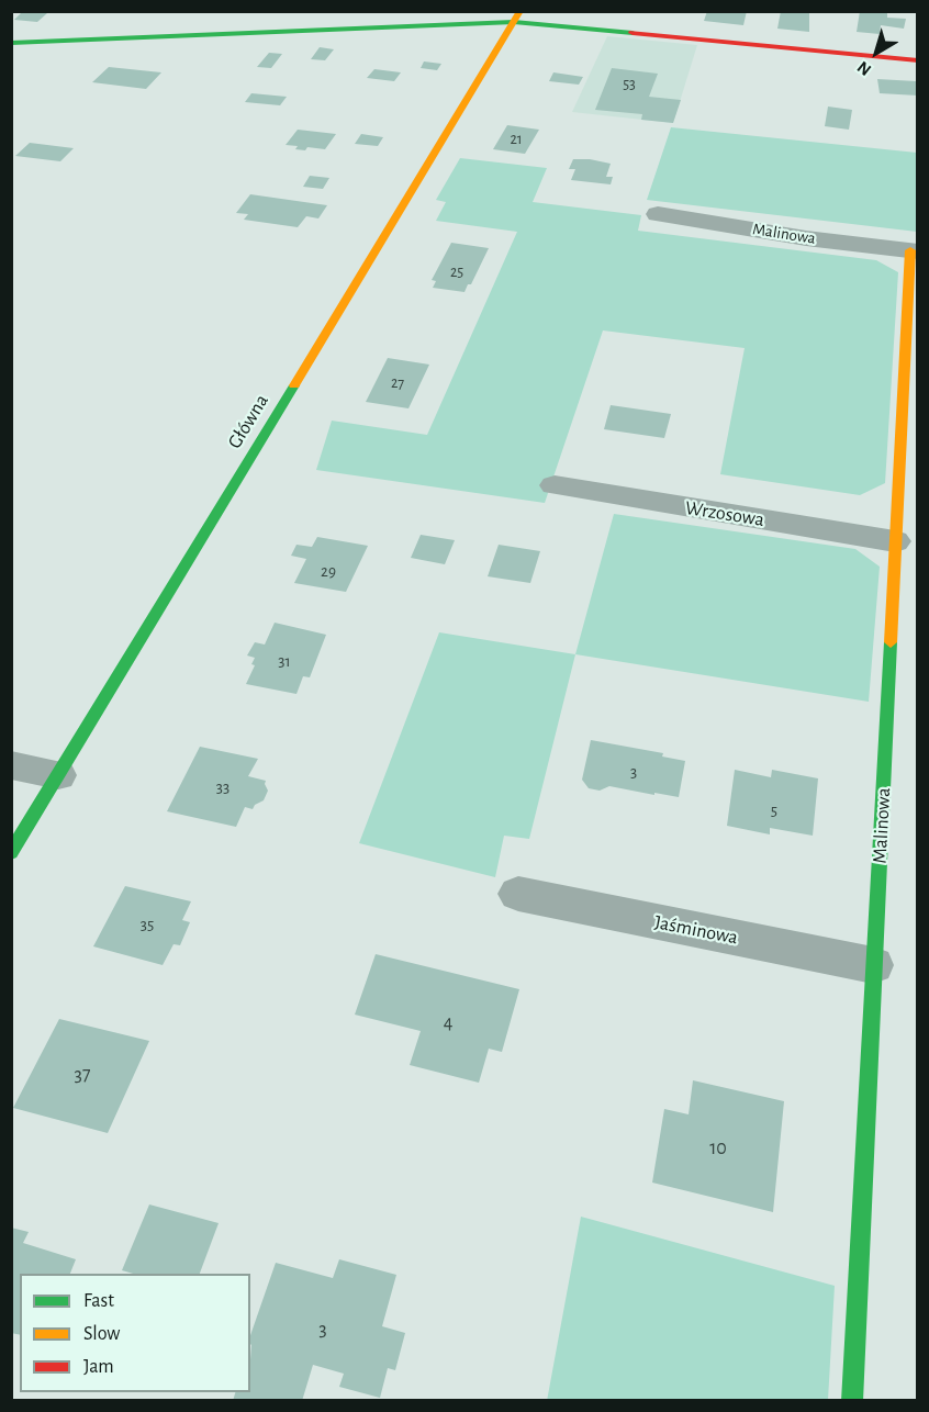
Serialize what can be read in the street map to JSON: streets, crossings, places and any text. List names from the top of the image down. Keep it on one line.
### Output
{"streets":{"street":["Malinowa","Główna","Wrzosowa","Jaśminowa"]},"crossings":[["Malinowa","Wrzosowa"],["Malinowa","Jaśminowa"]],"house_numbers":["53","21","25","27","29","31","3","33","5","35","4","37","10","3"],"legend":["Fast","Slow","Jam"],"north":"bottom left"}
